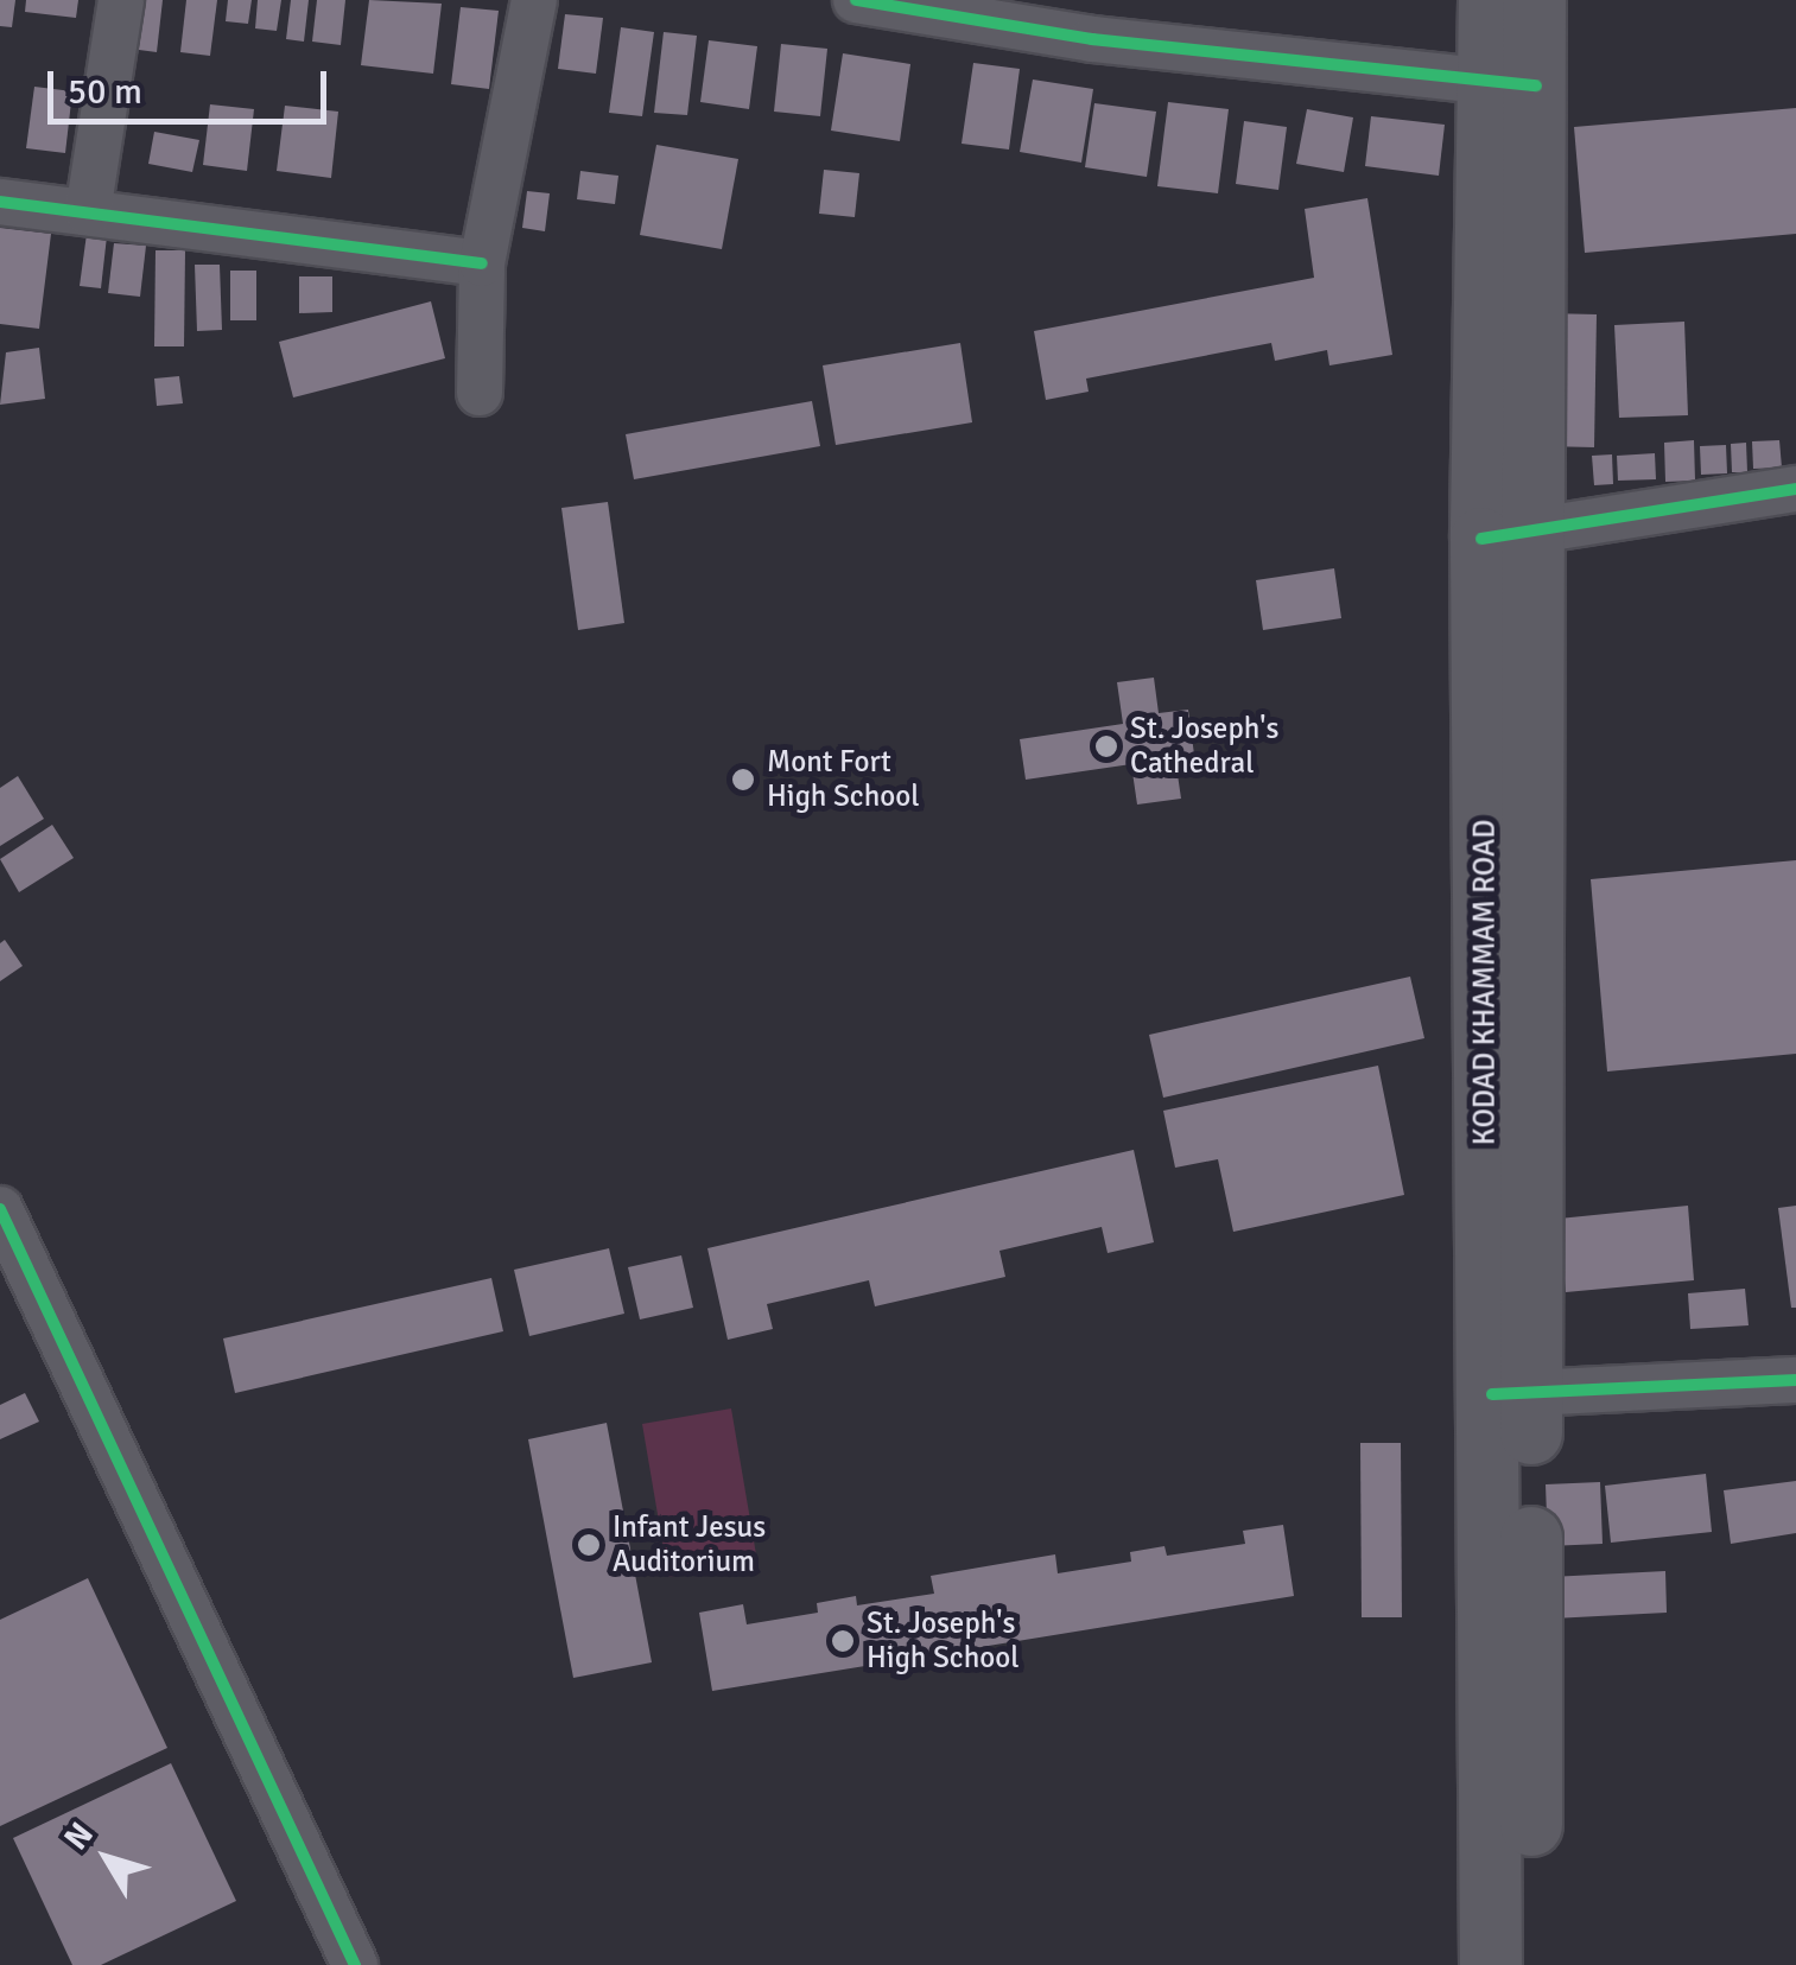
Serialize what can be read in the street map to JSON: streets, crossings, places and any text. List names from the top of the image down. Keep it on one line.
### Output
{"streets":{"main road":["KODAD KHAMMAM ROAD"]},"places":["St. Joseph's Cathedral","Mont Fort High School","Infant Jesus Auditorium","St. Joseph's High School"],"scale_bar":"50 m","north":"top left"}
